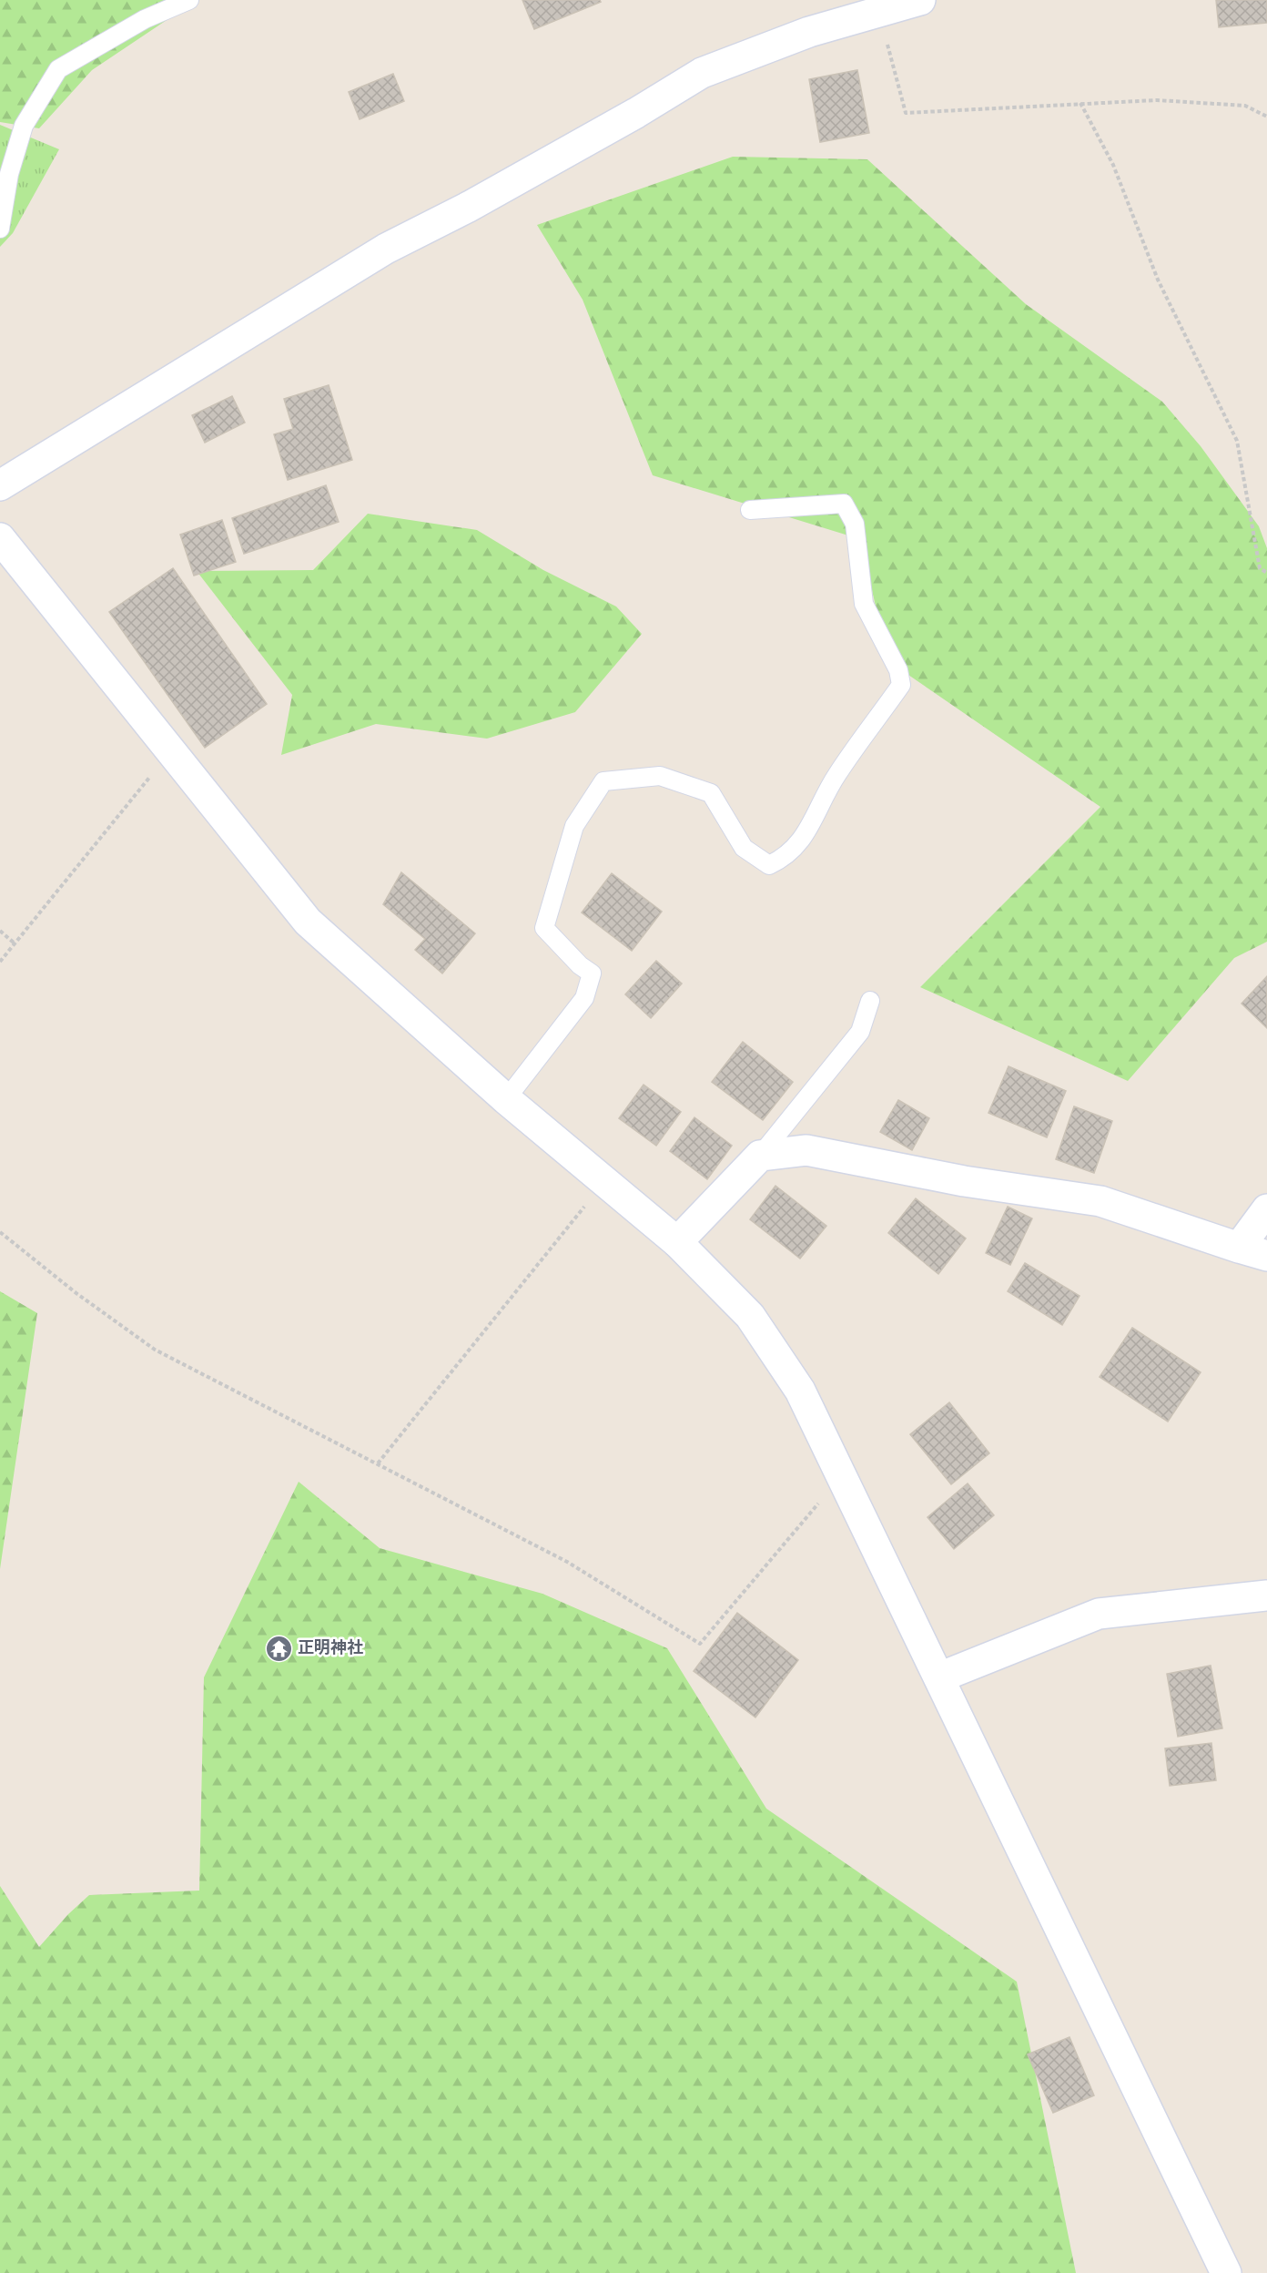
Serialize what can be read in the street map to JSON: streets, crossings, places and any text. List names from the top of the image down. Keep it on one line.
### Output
{"places":{"temple":["正明神社"]}}
